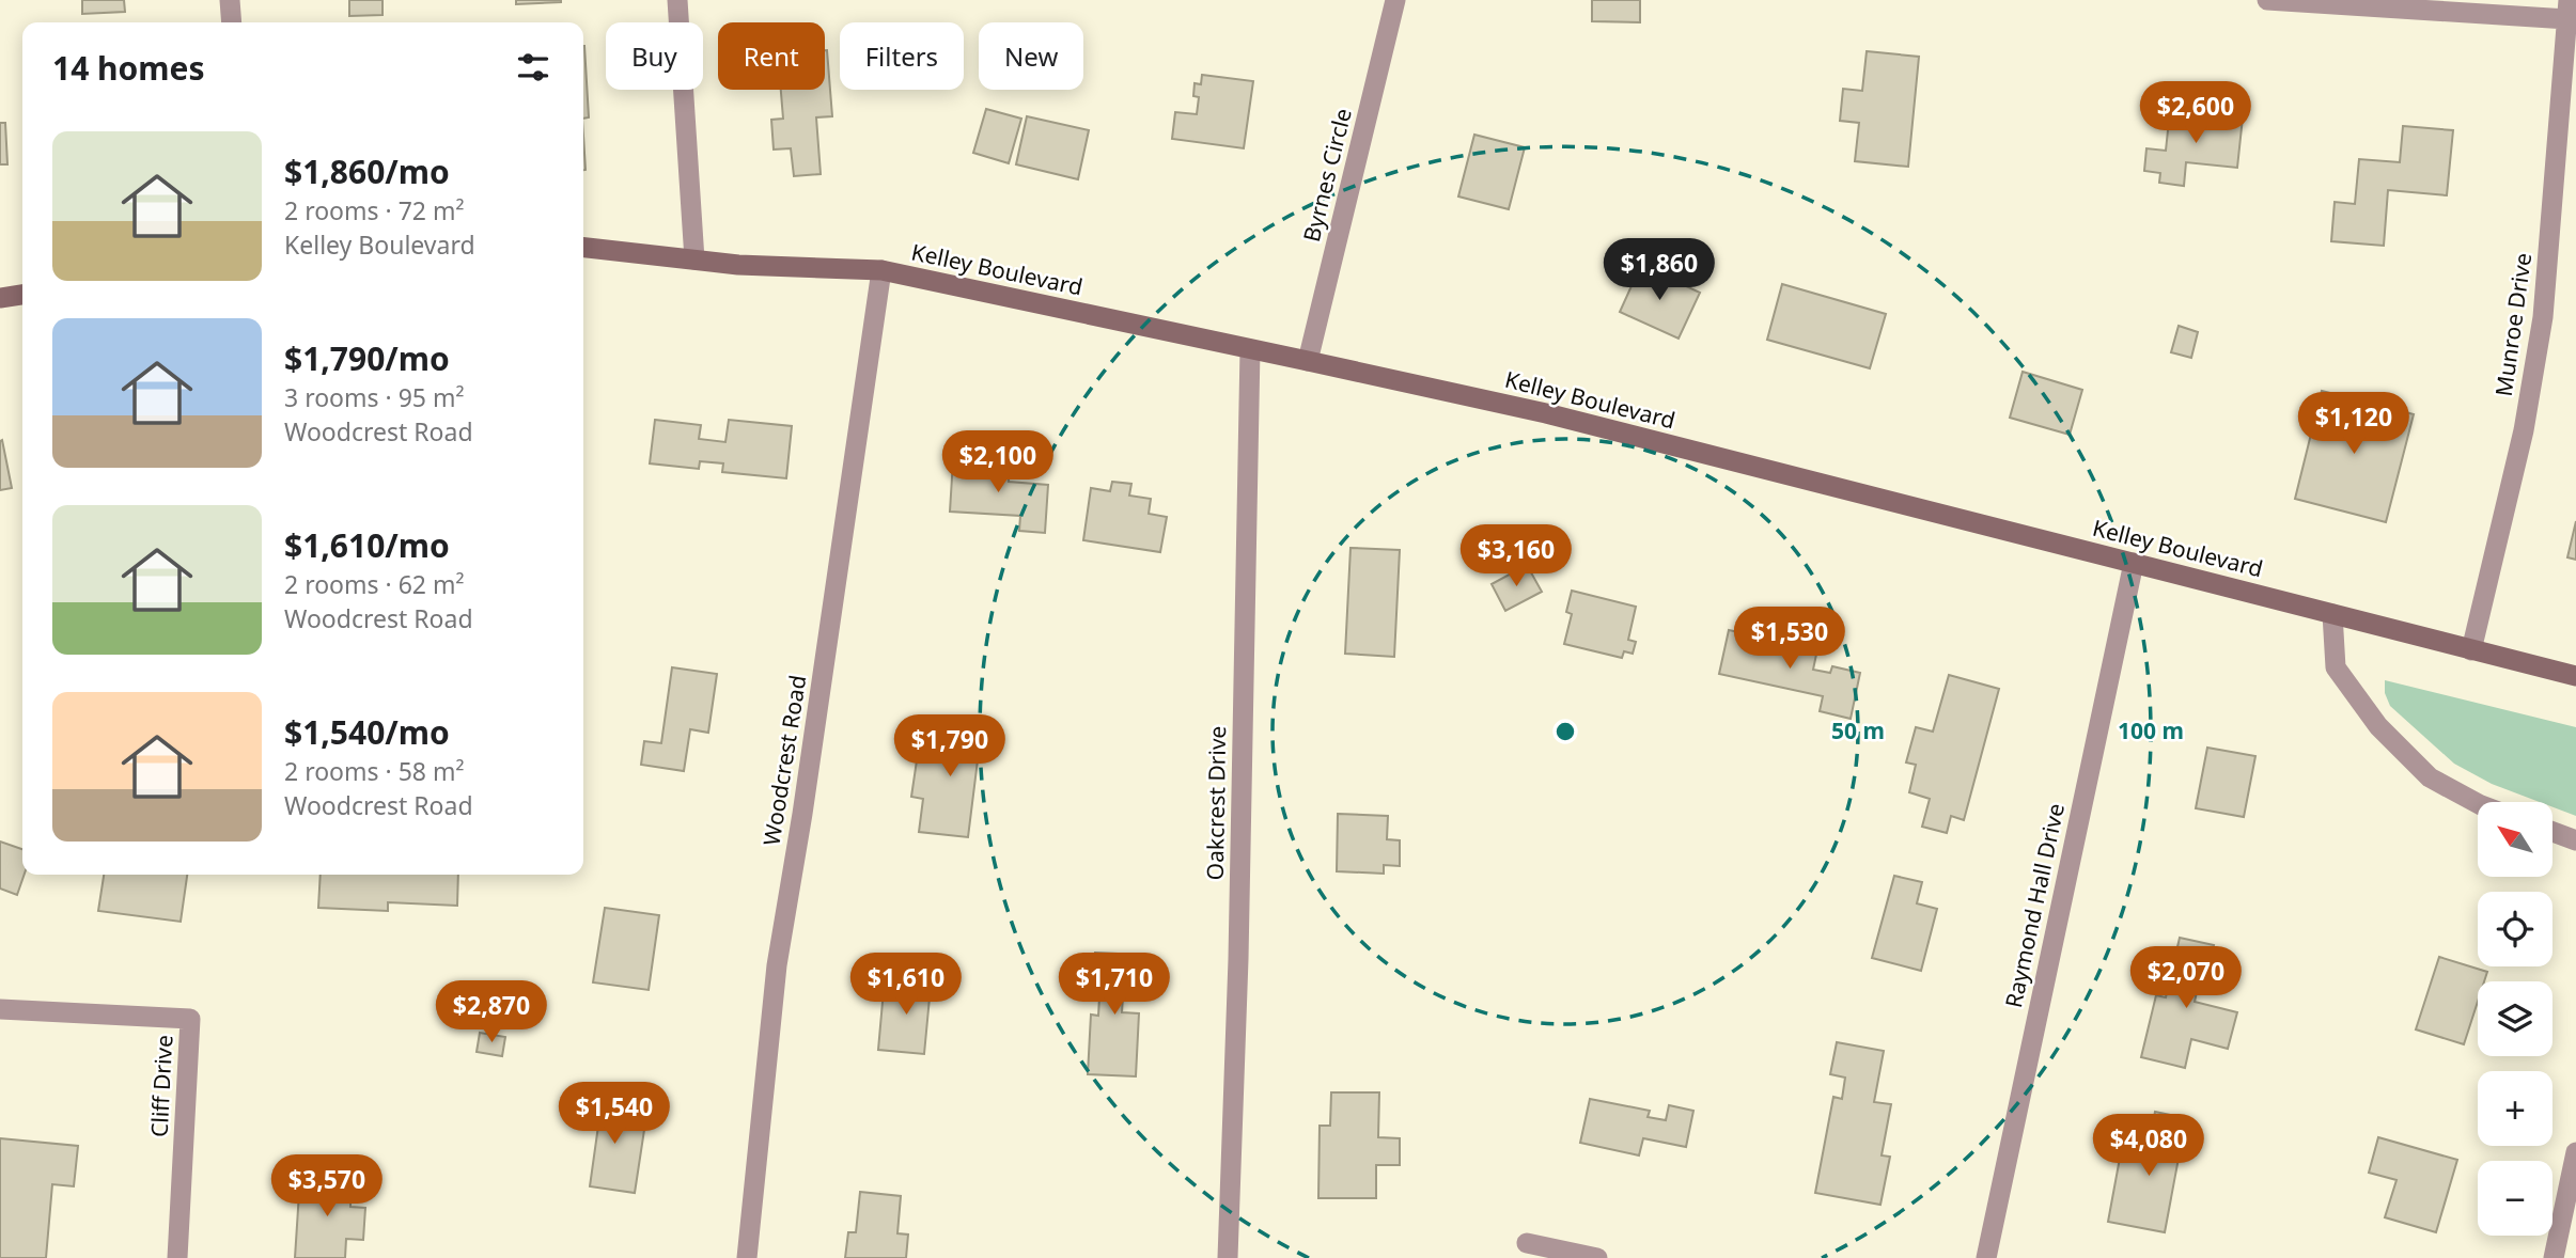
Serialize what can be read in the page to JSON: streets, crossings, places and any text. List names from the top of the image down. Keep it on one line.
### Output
{"streets":{"main road":["Kelley Boulevard"],"street":["Byrnes Circle","Munroe Drive","Woodcrest Road","Oakcrest Drive","Raymond Hall Drive","Cliff Drive"]},"crossings":[["Byrnes Circle","Kelley Boulevard"],["Kelley Boulevard","Munroe Drive"],["Kelley Boulevard","Woodcrest Road"],["Kelley Boulevard","Oakcrest Drive"],["Kelley Boulevard","Raymond Hall Drive"]],"north":"top left","page":{"chip":["Buy","Rent","Filters","New"],"heading":"14 homes","price":["$2,600","$1,860","$1,120","$2,100","$3,160","$1,530","$1,790","$2,070","$1,610","$1,710","$2,870","$1,540","$4,080","$3,570"],"list":[{"name":"$1,860/mo","note":"2 rooms · 72 m² · Kelley Boulevard"},{"name":"$1,790/mo","note":"3 rooms · 95 m² · Woodcrest Road"},{"name":"$1,610/mo","note":"2 rooms · 62 m² · Woodcrest Road"},{"name":"$1,540/mo","note":"2 rooms · 58 m² · Woodcrest Road"}],"map_buttons":["+","−"]},"rings":["50 m","100 m"]}
